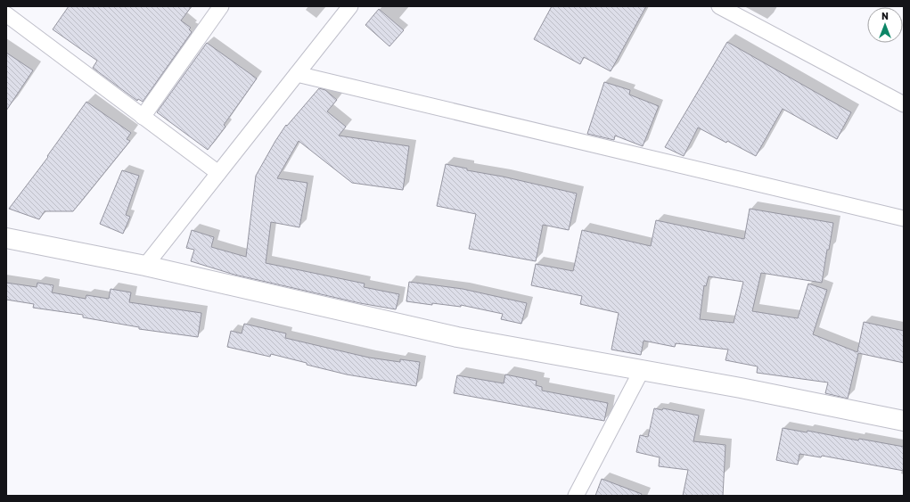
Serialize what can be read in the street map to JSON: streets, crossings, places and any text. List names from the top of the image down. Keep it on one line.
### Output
{"north":"top"}
